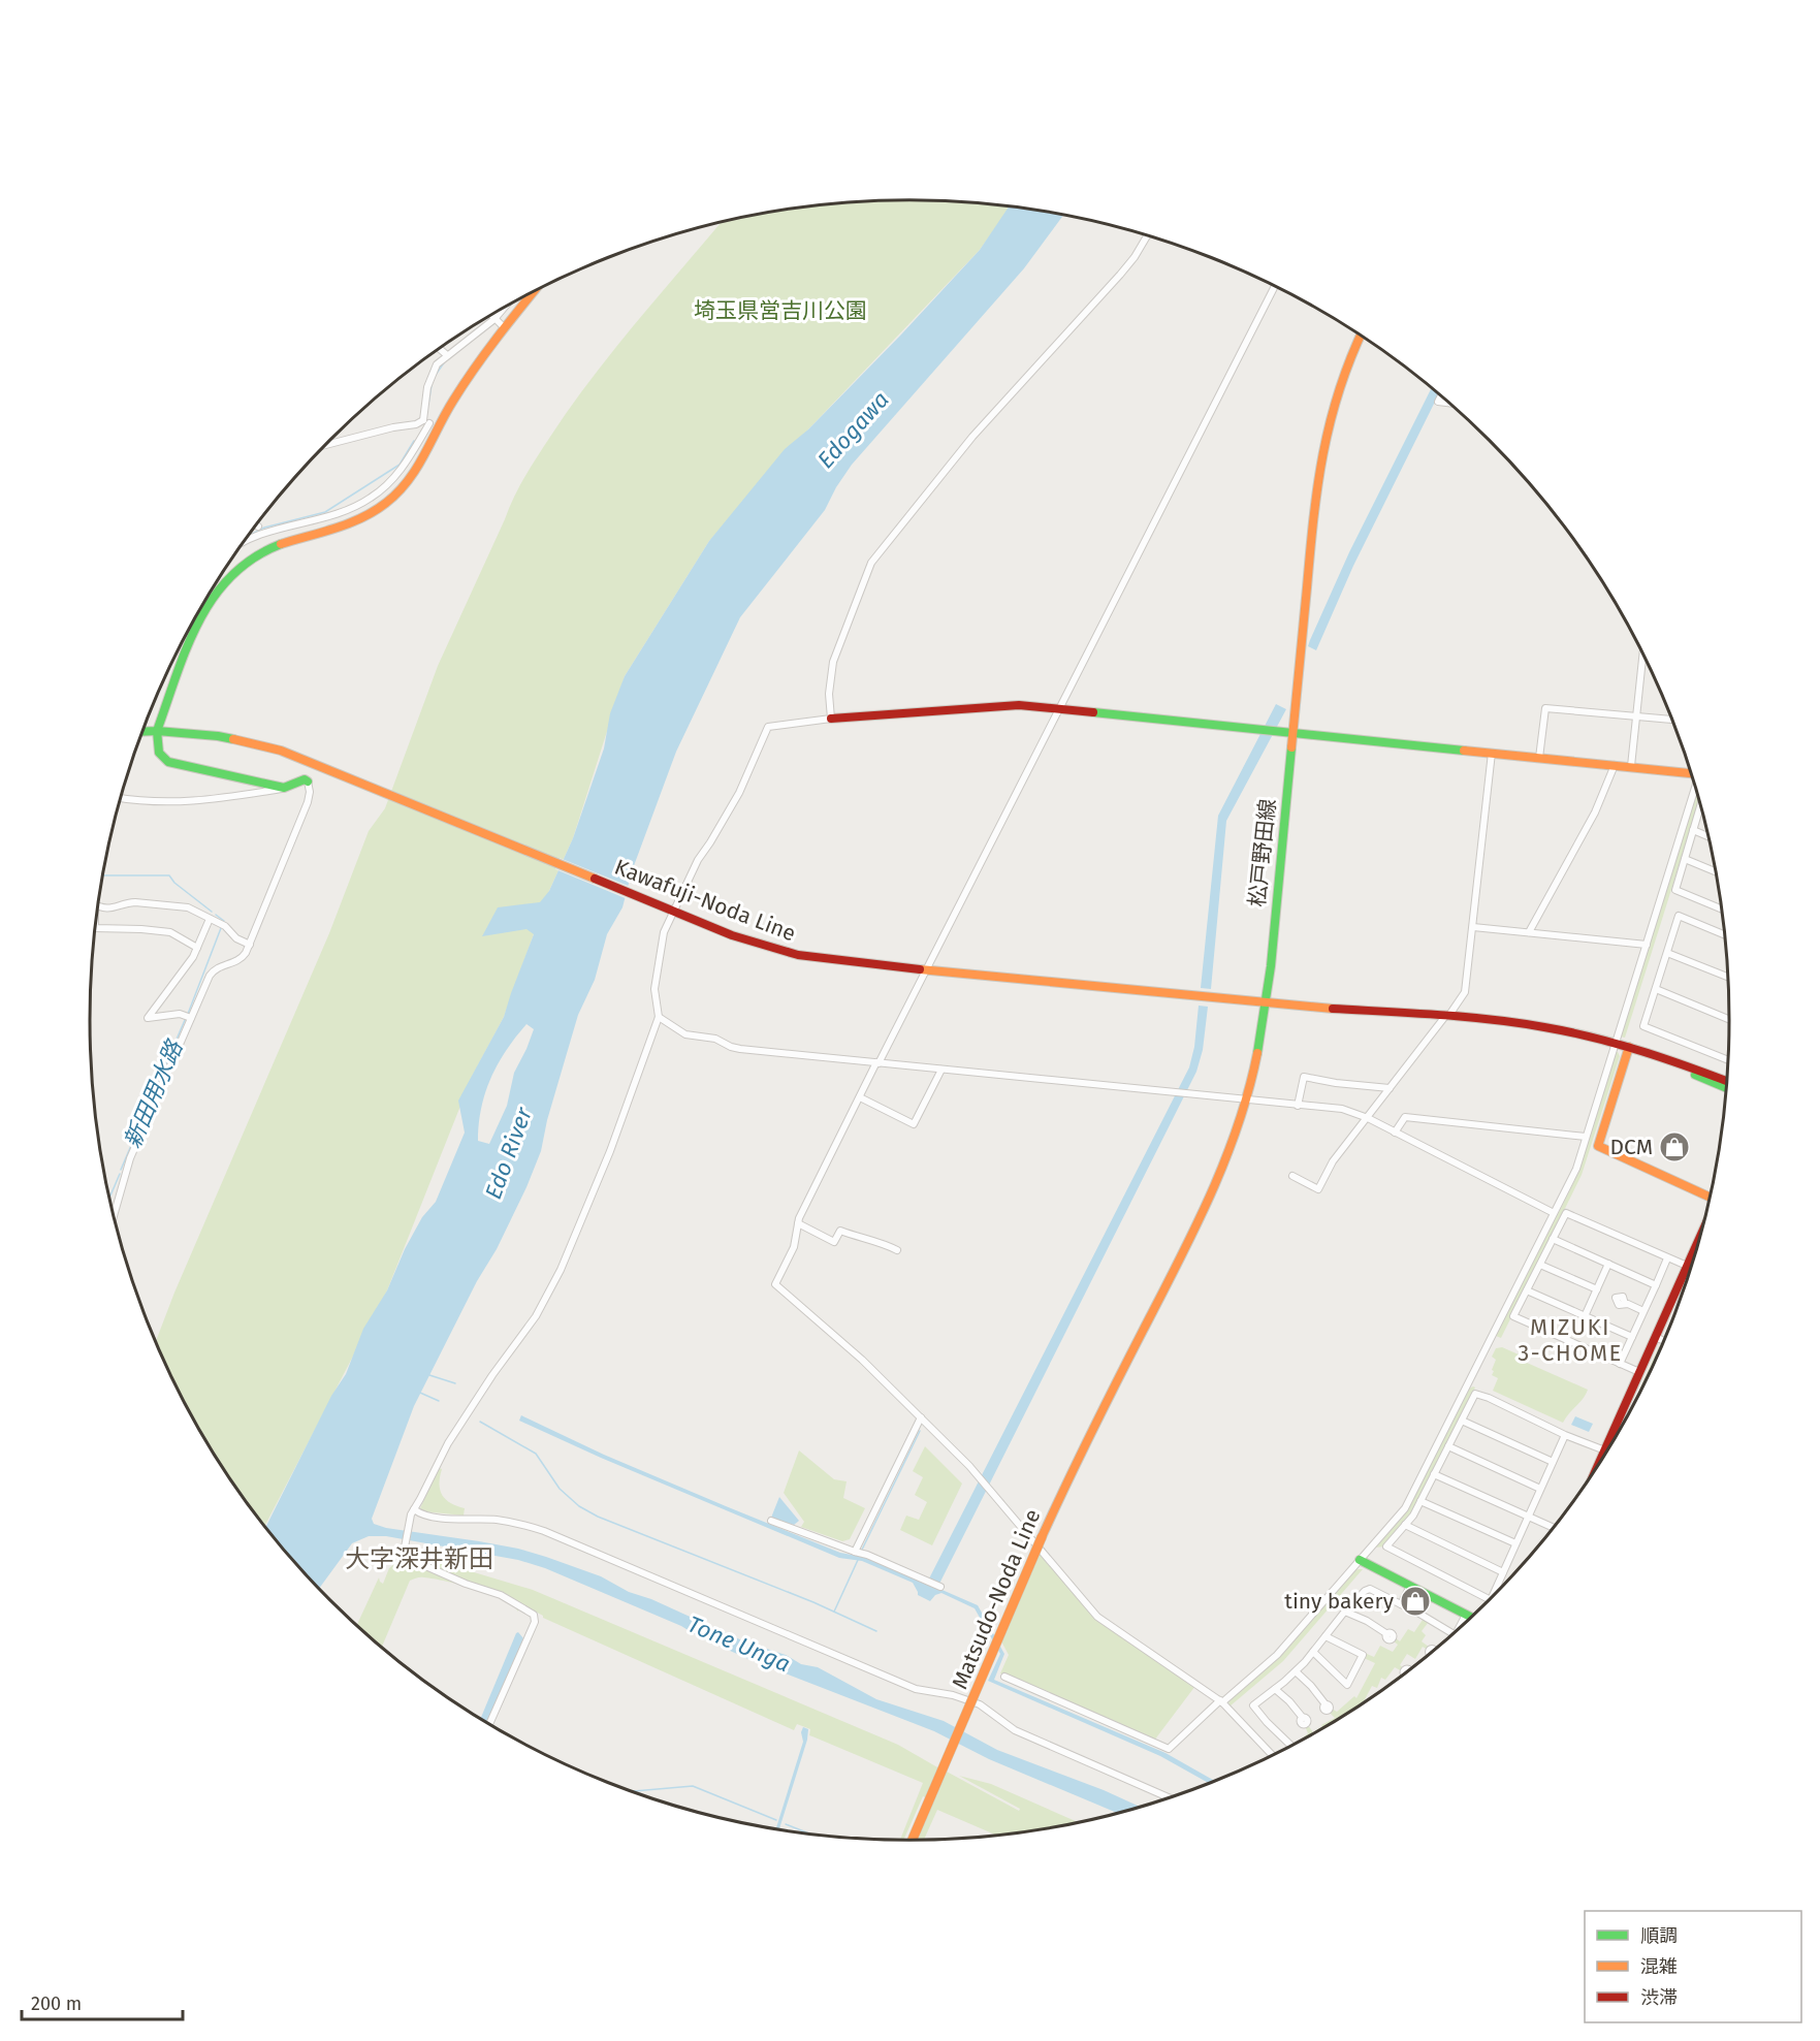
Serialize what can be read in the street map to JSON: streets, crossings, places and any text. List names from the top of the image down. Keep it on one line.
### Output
{"streets":{"main road":["松戸野田線","Kawafuji-Noda Line","Matsudo-Noda Line"]},"crossings":[["松戸野田線","Kawafuji-Noda Line"],["松戸野田線","Matsudo-Noda Line"]],"districts":["MIZUKI 3-CHOME","大字深井新田"],"water":["Edogawa","新田用水路","Edo River","Tone Unga"],"parks":["埼玉県営吉川公園"],"places":{"shop":["DCM","tiny bakery"]},"legend":["順調","混雑","渋滞"],"scale_bar":"200 m"}
